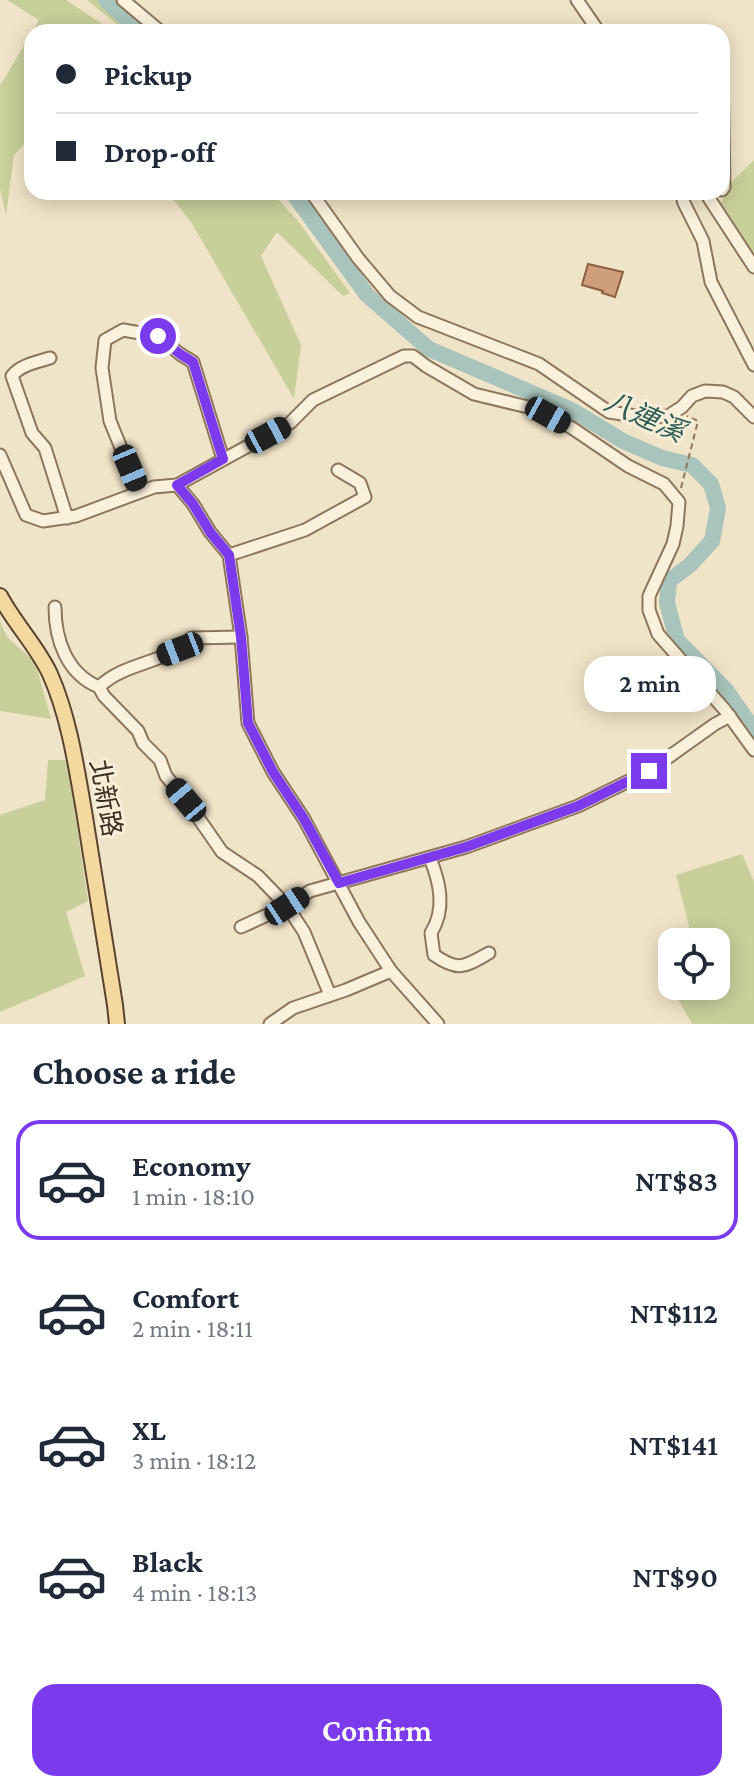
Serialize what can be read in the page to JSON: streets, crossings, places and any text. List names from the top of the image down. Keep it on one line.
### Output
{"streets":{"main road":["北新路"]},"water":["八連溪"],"page":{"banner":["Pickup","Drop-off"],"bubble":"2 min","heading":"Choose a ride","list":[{"name":"Economy","note":"1 min · 18:10","value":"NT$83"},{"name":"Comfort","note":"2 min · 18:11","value":"NT$112"},{"name":"XL","note":"3 min · 18:12","value":"NT$141"},{"name":"Black","note":"4 min · 18:13","value":"NT$90"}],"buttons":"Confirm"}}
